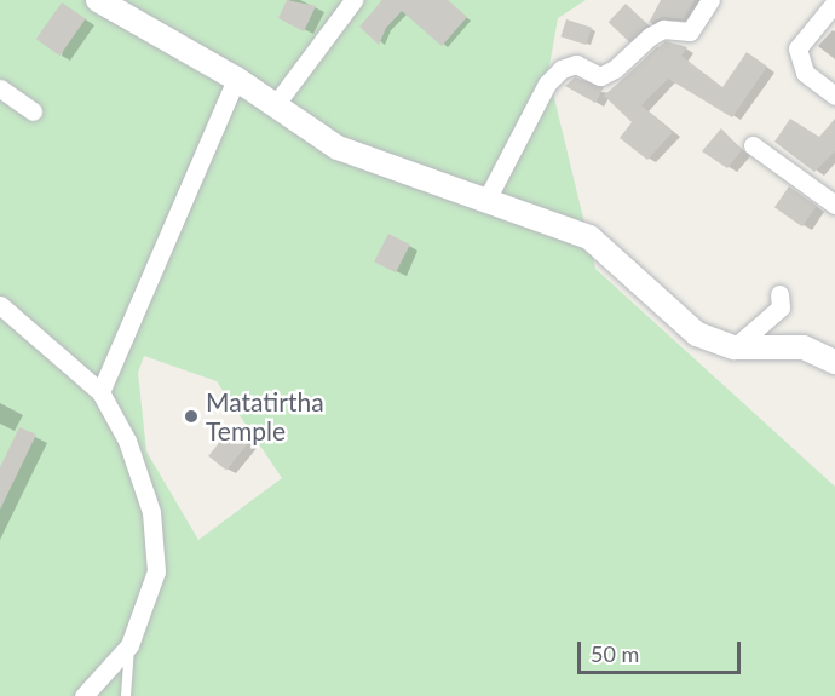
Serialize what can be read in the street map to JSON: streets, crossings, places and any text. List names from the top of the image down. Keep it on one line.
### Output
{"places":["Matatirtha Temple"],"scale_bar":"50 m"}
